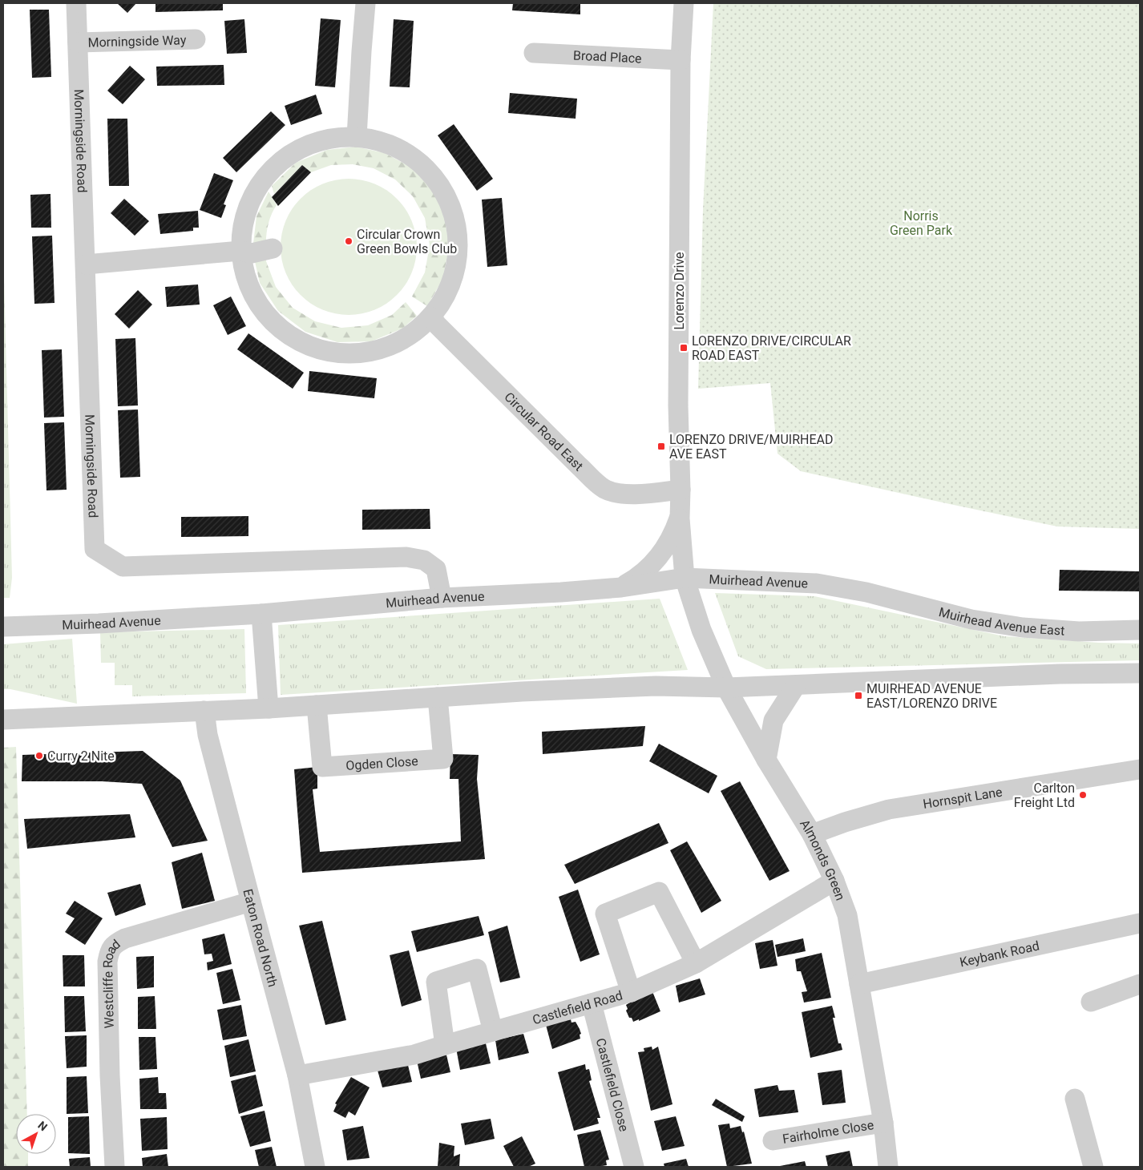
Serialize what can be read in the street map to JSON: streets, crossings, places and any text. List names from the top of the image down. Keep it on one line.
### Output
{"streets":{"street":["Morningside Way","Broad Place","Morningside Road","Lorenzo Drive","Circular Road East","Muirhead Avenue","Muirhead Avenue East","Ogden Close","Hornspit Lane","Almonds Green","Eaton Road North","Keybank Road","Westcliffe Road","Castlefield Road","Castlefield Close","Fairholme Close"]},"crossings":[["Morningside Way","Morningside Road"],["Broad Place","Lorenzo Drive"],["Morningside Road","Muirhead Avenue"],["Lorenzo Drive","Circular Road East"],["Lorenzo Drive","Muirhead Avenue"],["Lorenzo Drive","Almonds Green"],["Muirhead Avenue","Muirhead Avenue East"],["Muirhead Avenue","Almonds Green"],["Hornspit Lane","Almonds Green"],["Almonds Green","Keybank Road"],["Almonds Green","Castlefield Road"],["Almonds Green","Fairholme Close"],["Eaton Road North","Westcliffe Road"],["Eaton Road North","Castlefield Road"],["Castlefield Road","Castlefield Close"]],"parks":["Norris Green Park"],"places":{"other":["Circular Crown Green Bowls Club","Curry 2 Nite","Carlton Freight Ltd"],"transit":["LORENZO DRIVE/CIRCULAR ROAD EAST","LORENZO DRIVE/MUIRHEAD AVE EAST","MUIRHEAD AVENUE EAST/LORENZO DRIVE"]},"north":"top right"}
